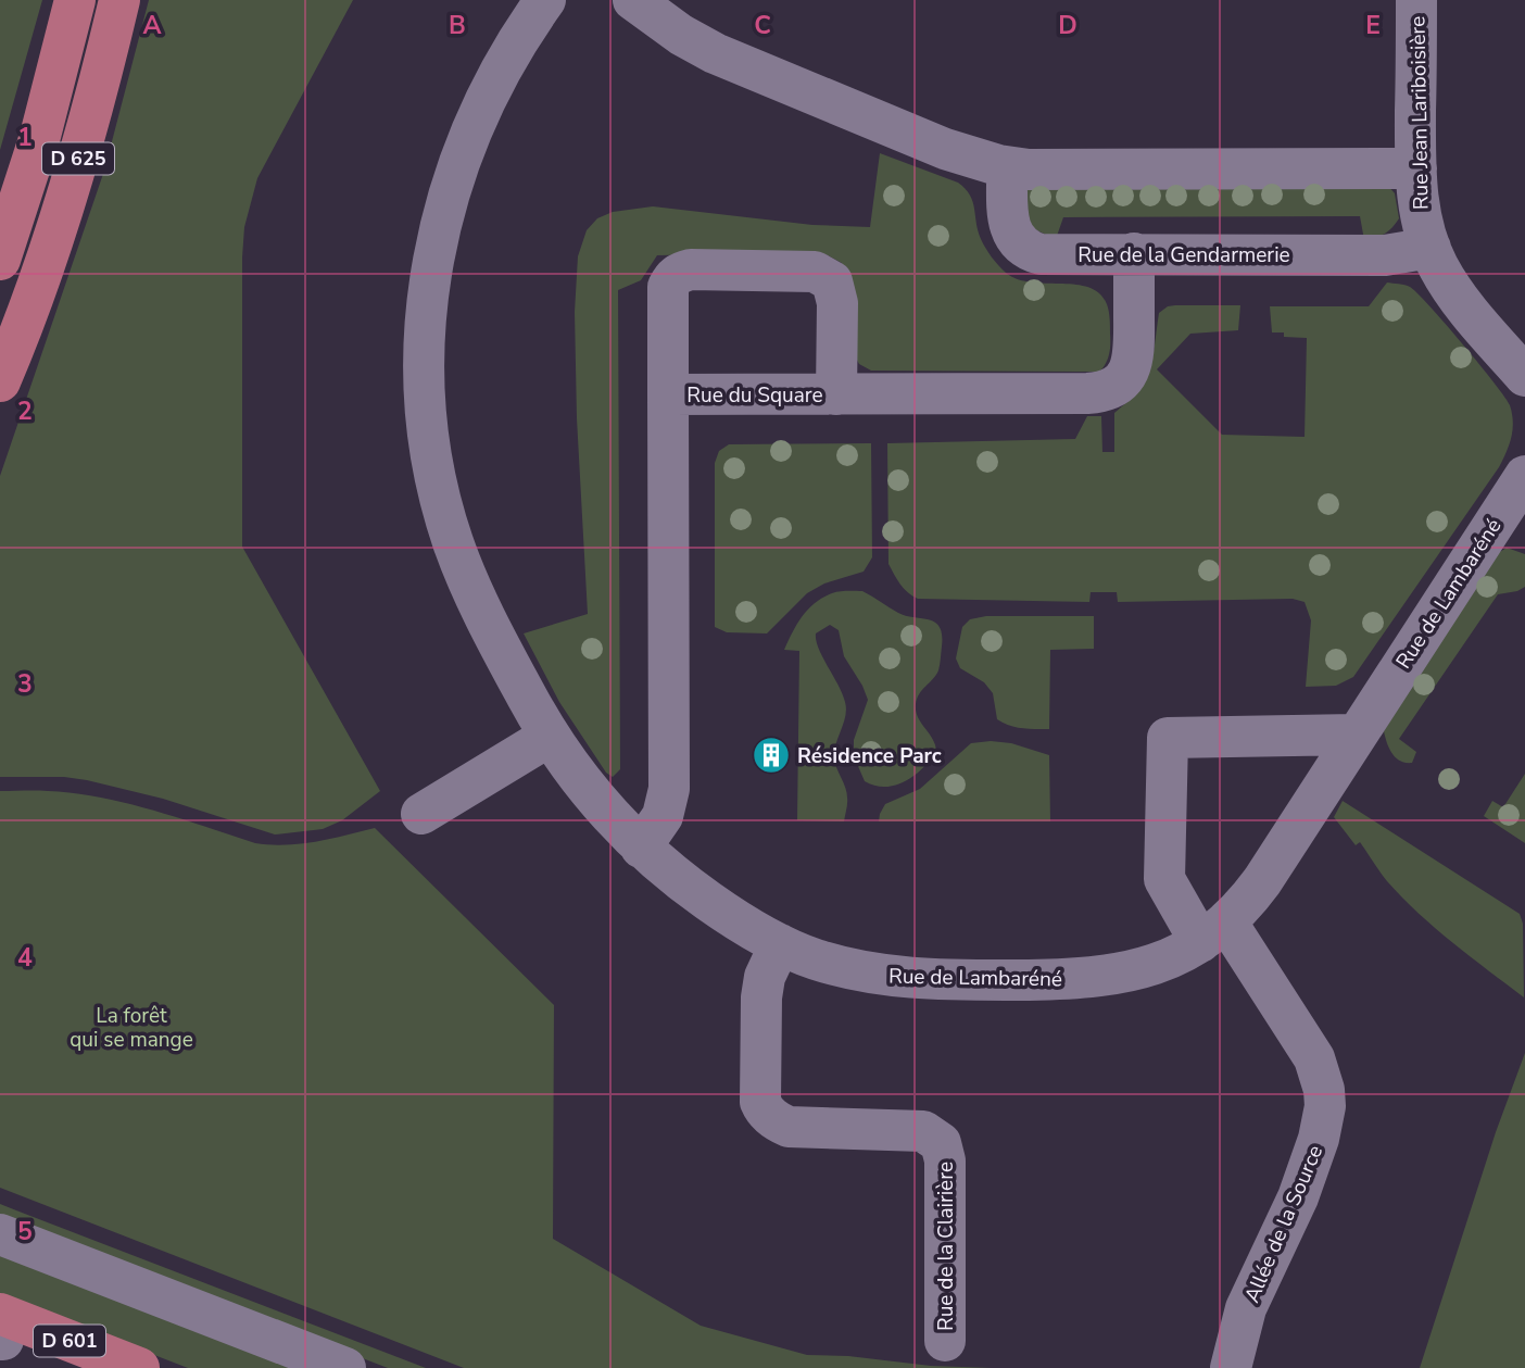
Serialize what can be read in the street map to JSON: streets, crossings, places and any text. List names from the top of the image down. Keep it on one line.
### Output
{"streets":{"main road":["D 625","D 601"],"street":["Rue Jean Lariboisière","Rue de la Gendarmerie","Rue du Square","Rue de Lambaréné","Allée de la Source","Rue de la Clairière"]},"crossings":[["Rue Jean Lariboisière","Rue de la Gendarmerie"],["Rue de la Gendarmerie","Rue du Square"],["Rue du Square","Rue de Lambaréné"],["Rue de Lambaréné","Allée de la Source"],["Rue de Lambaréné","Rue de la Clairière"]],"parks":["La forêt qui se mange"],"places":{"building":["Résidence Parc"]},"grid":{"columns":["A","B","C","D","E"],"rows":["1","2","3","4","5"]}}
